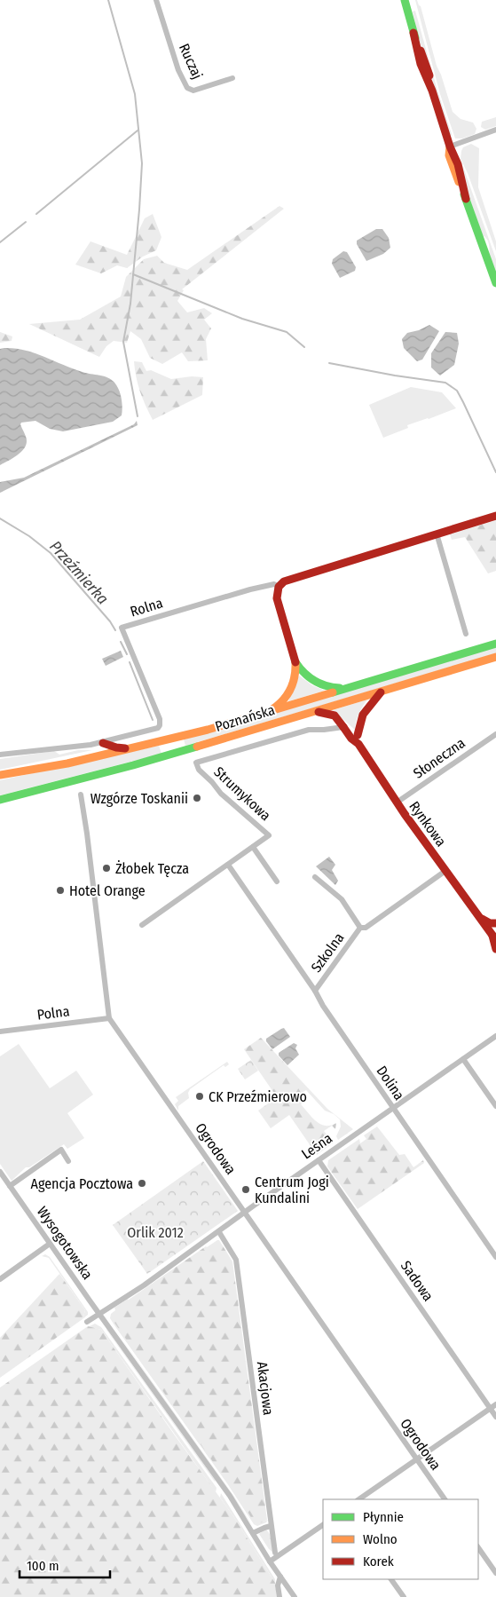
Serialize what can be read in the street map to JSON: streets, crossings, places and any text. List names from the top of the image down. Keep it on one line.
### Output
{"streets":{"main road":["Poznańska","Rynkowa"],"street":["Ruczaj","Rolna","Słoneczna","Strumykowa","Szkolna","Polna","Dolina","Leśna","Ogrodowa","Wysogotowska","Sadowa","Akacjowa"]},"crossings":[["Poznańska","Strumykowa"],["Poznańska","Rynkowa"],["Słoneczna","Rynkowa"],["Szkolna","Dolina"],["Polna","Ogrodowa"],["Dolina","Leśna"],["Leśna","Ogrodowa"],["Leśna","Wysogotowska"],["Leśna","Sadowa"],["Leśna","Akacjowa"]],"water":["Przeźmierka"],"parks":["Orlik 2012"],"places":["Wzgórze Toskanii","Żłobek Tęcza","Hotel Orange","CK Przeźmierowo","Agencja Pocztowa","Centrum Jogi Kundalini"],"legend":["Płynnie","Wolno","Korek"],"scale_bar":"100 m"}
